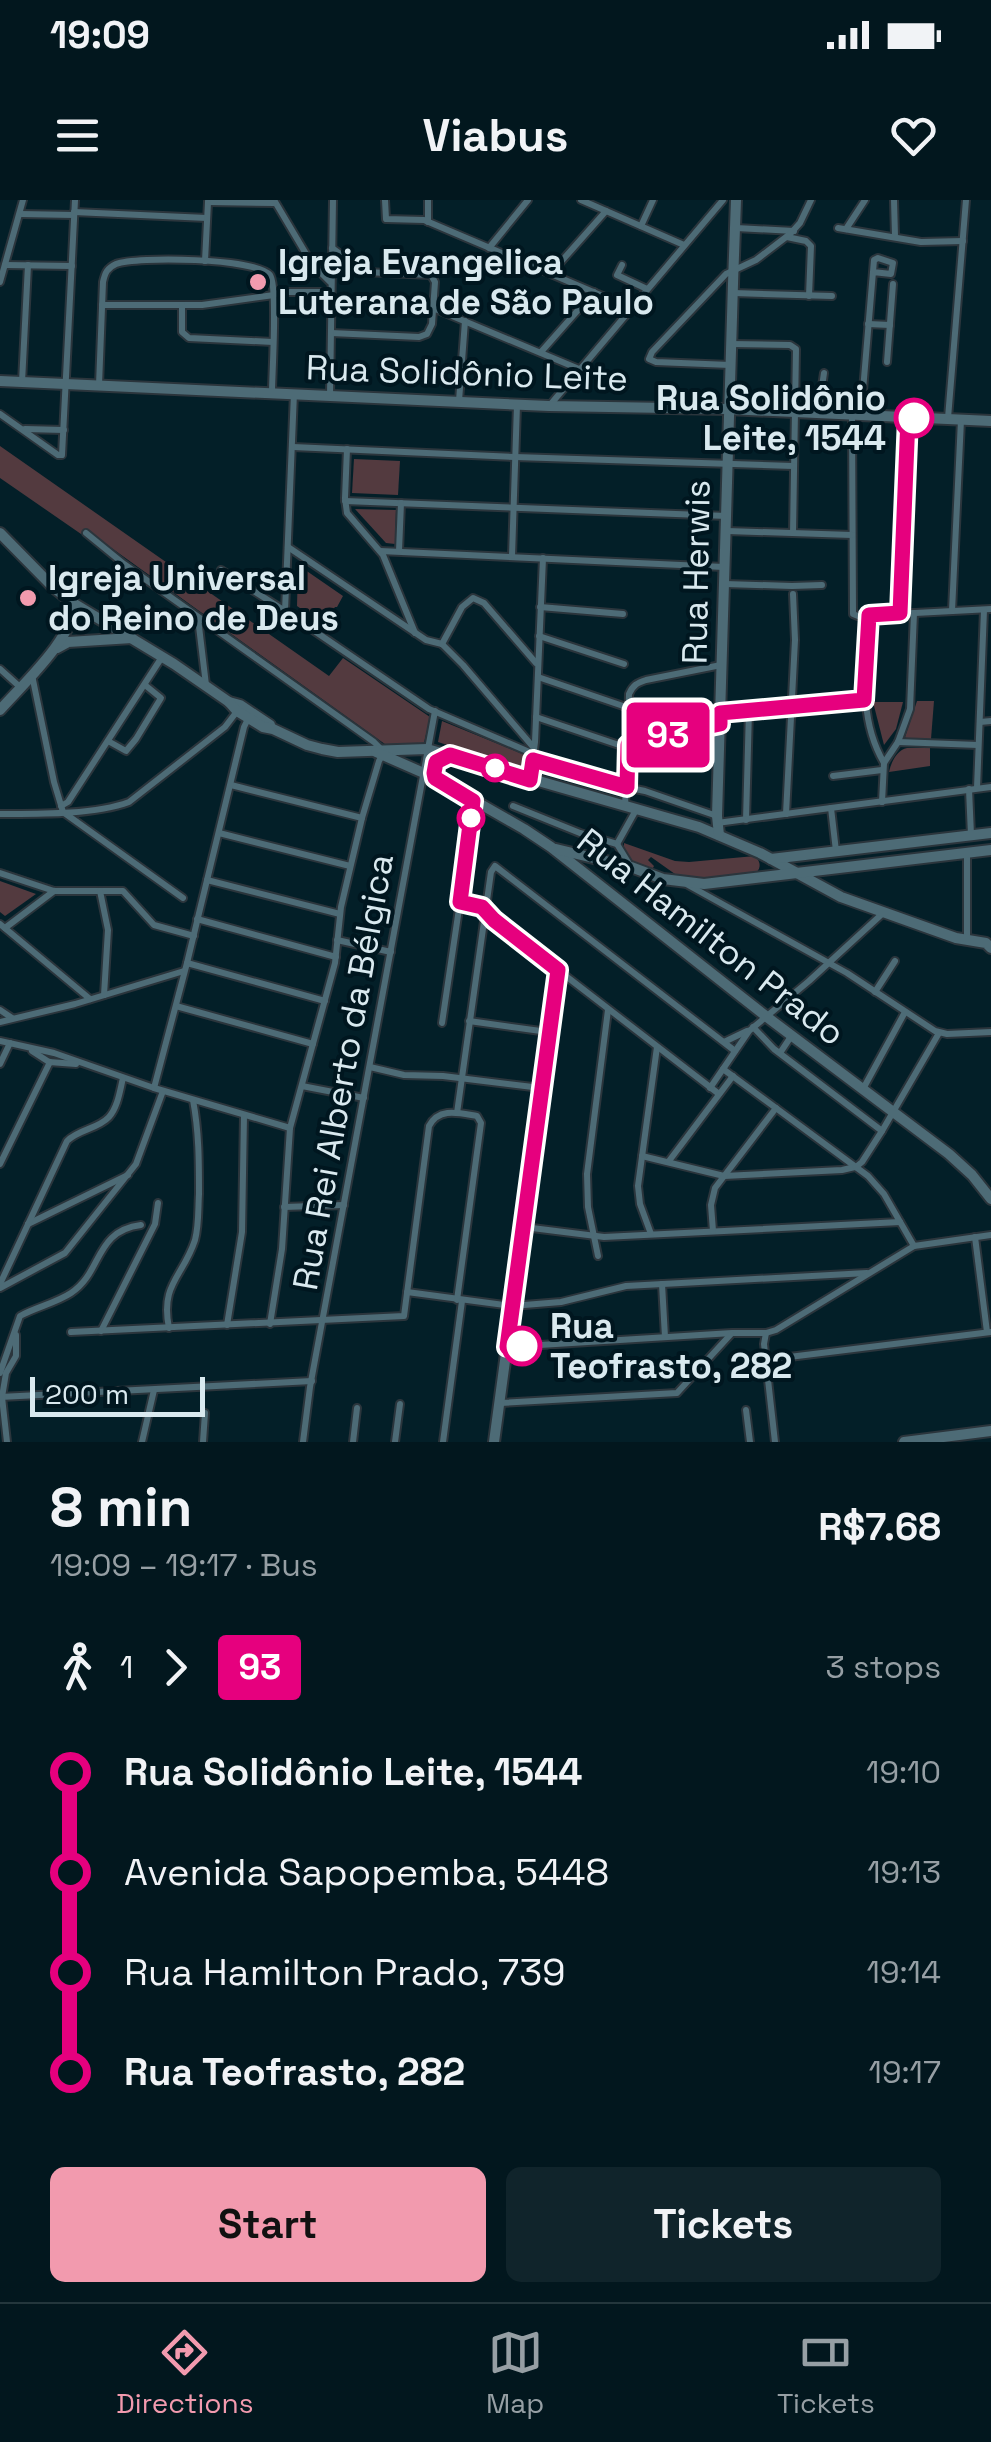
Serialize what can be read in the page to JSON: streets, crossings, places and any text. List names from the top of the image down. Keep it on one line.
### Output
{"streets":{"main road":["Rua Solidônio Leite","Rua Herwis","Rua Hamilton Prado"],"street":["Rua Rei Alberto da Bélgica"]},"crossings":[["Rua Solidônio Leite","Rua Herwis"],["Rua Hamilton Prado","Rua Rei Alberto da Bélgica"]],"places":["Igreja Evangelica Luterana de São Paulo","Rua Solidônio Leite, 1544","Igreja Universal do Reino de Deus","Rua Teofrasto, 282"],"lines":["bus line 93"],"scale_bar":"200 m","page":{"status":"19:09","header":"Viabus","on_map":"93","scale":"200 m","heading":["8 min","19:09 – 19:17 · Bus","R$7.68"],"legs":["1","93","3 stops"],"list":[{"name":"Rua Solidônio Leite, 1544","value":"19:10"},{"name":"Avenida Sapopemba, 5448","value":"19:13"},{"name":"Rua Hamilton Prado, 739","value":"19:14"},{"name":"Rua Teofrasto, 282","value":"19:17"}],"buttons":["Start","Tickets"],"tabs":["Directions","Map","Tickets"]}}
